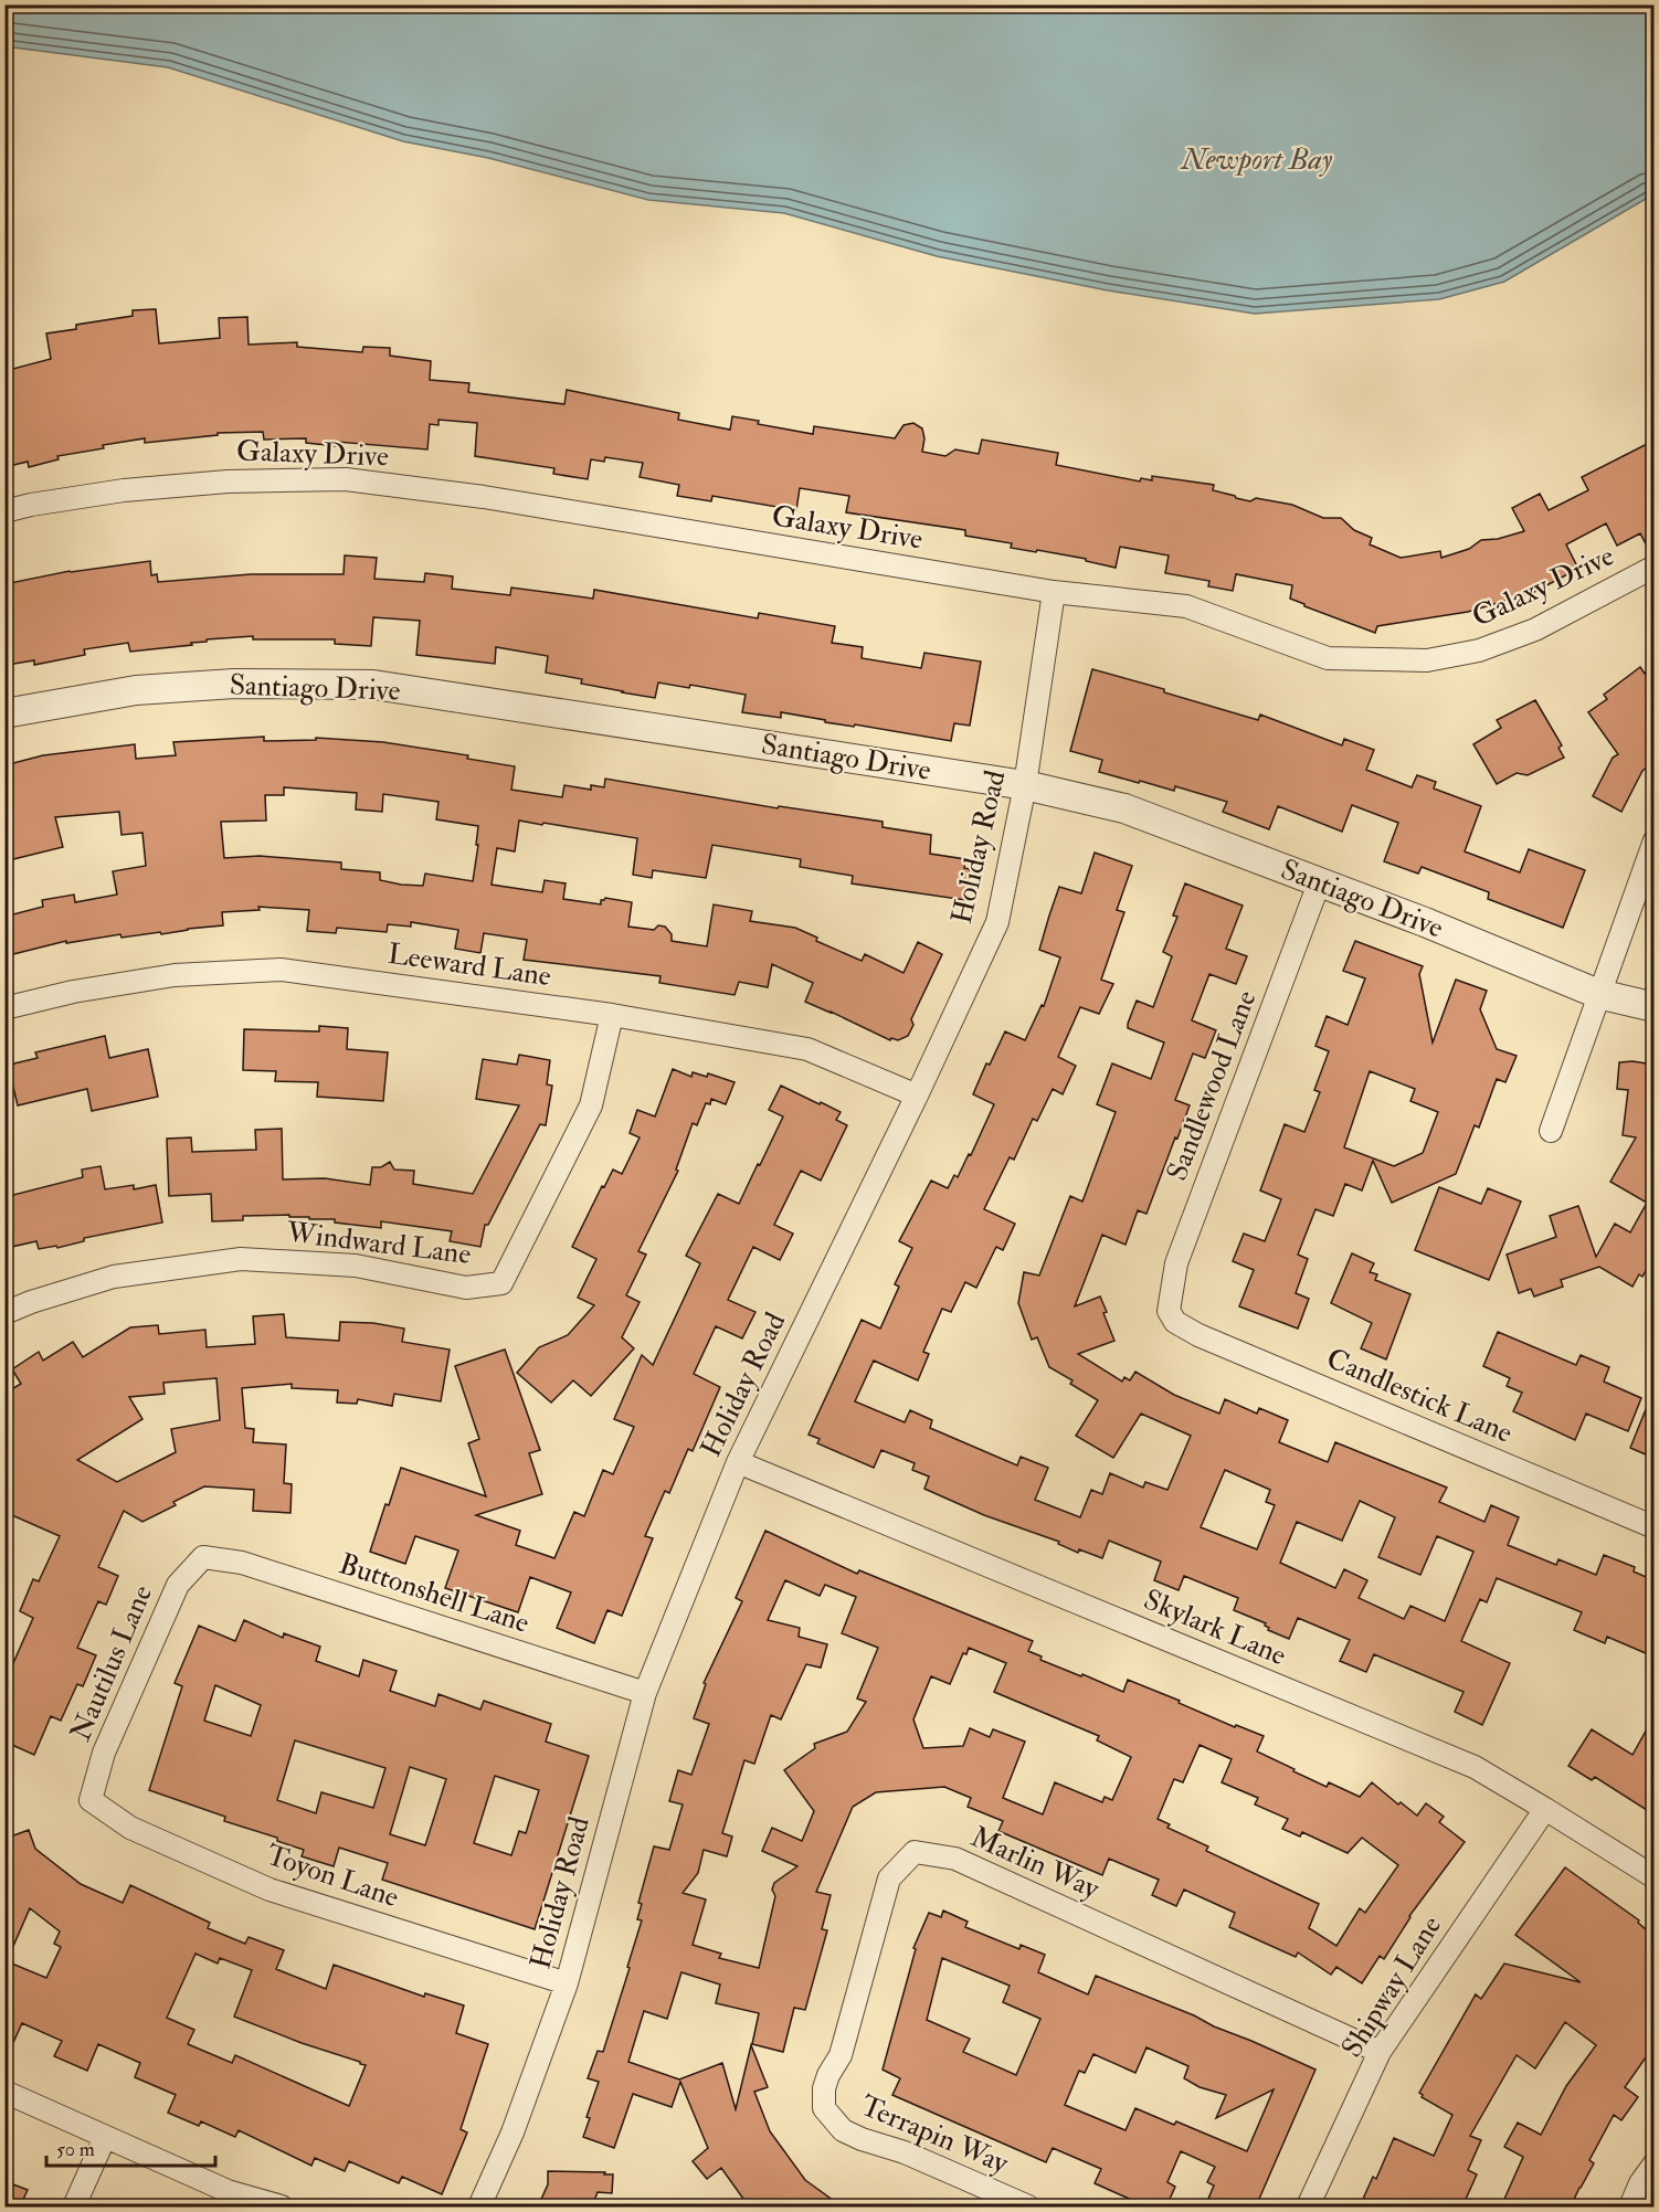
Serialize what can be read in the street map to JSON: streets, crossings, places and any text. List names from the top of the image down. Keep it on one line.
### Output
{"streets":{"street":["Galaxy Drive","Santiago Drive","Holiday Road","Leeward Lane","Sandlewood Lane","Windward Lane","Candlestick Lane","Buttonshell Lane","Skylark Lane","Nautilus Lane","Marlin Way","Toyon Lane","Shipway Lane","Terrapin Way"]},"crossings":[["Galaxy Drive","Holiday Road"],["Santiago Drive","Holiday Road"],["Santiago Drive","Sandlewood Lane"],["Holiday Road","Leeward Lane"],["Holiday Road","Buttonshell Lane"],["Holiday Road","Skylark Lane"],["Holiday Road","Toyon Lane"],["Leeward Lane","Windward Lane"],["Sandlewood Lane","Candlestick Lane"],["Buttonshell Lane","Nautilus Lane"],["Skylark Lane","Shipway Lane"],["Nautilus Lane","Toyon Lane"],["Marlin Way","Shipway Lane"],["Marlin Way","Terrapin Way"]],"water":["Newport Bay"],"scale_bar":"50 m"}
